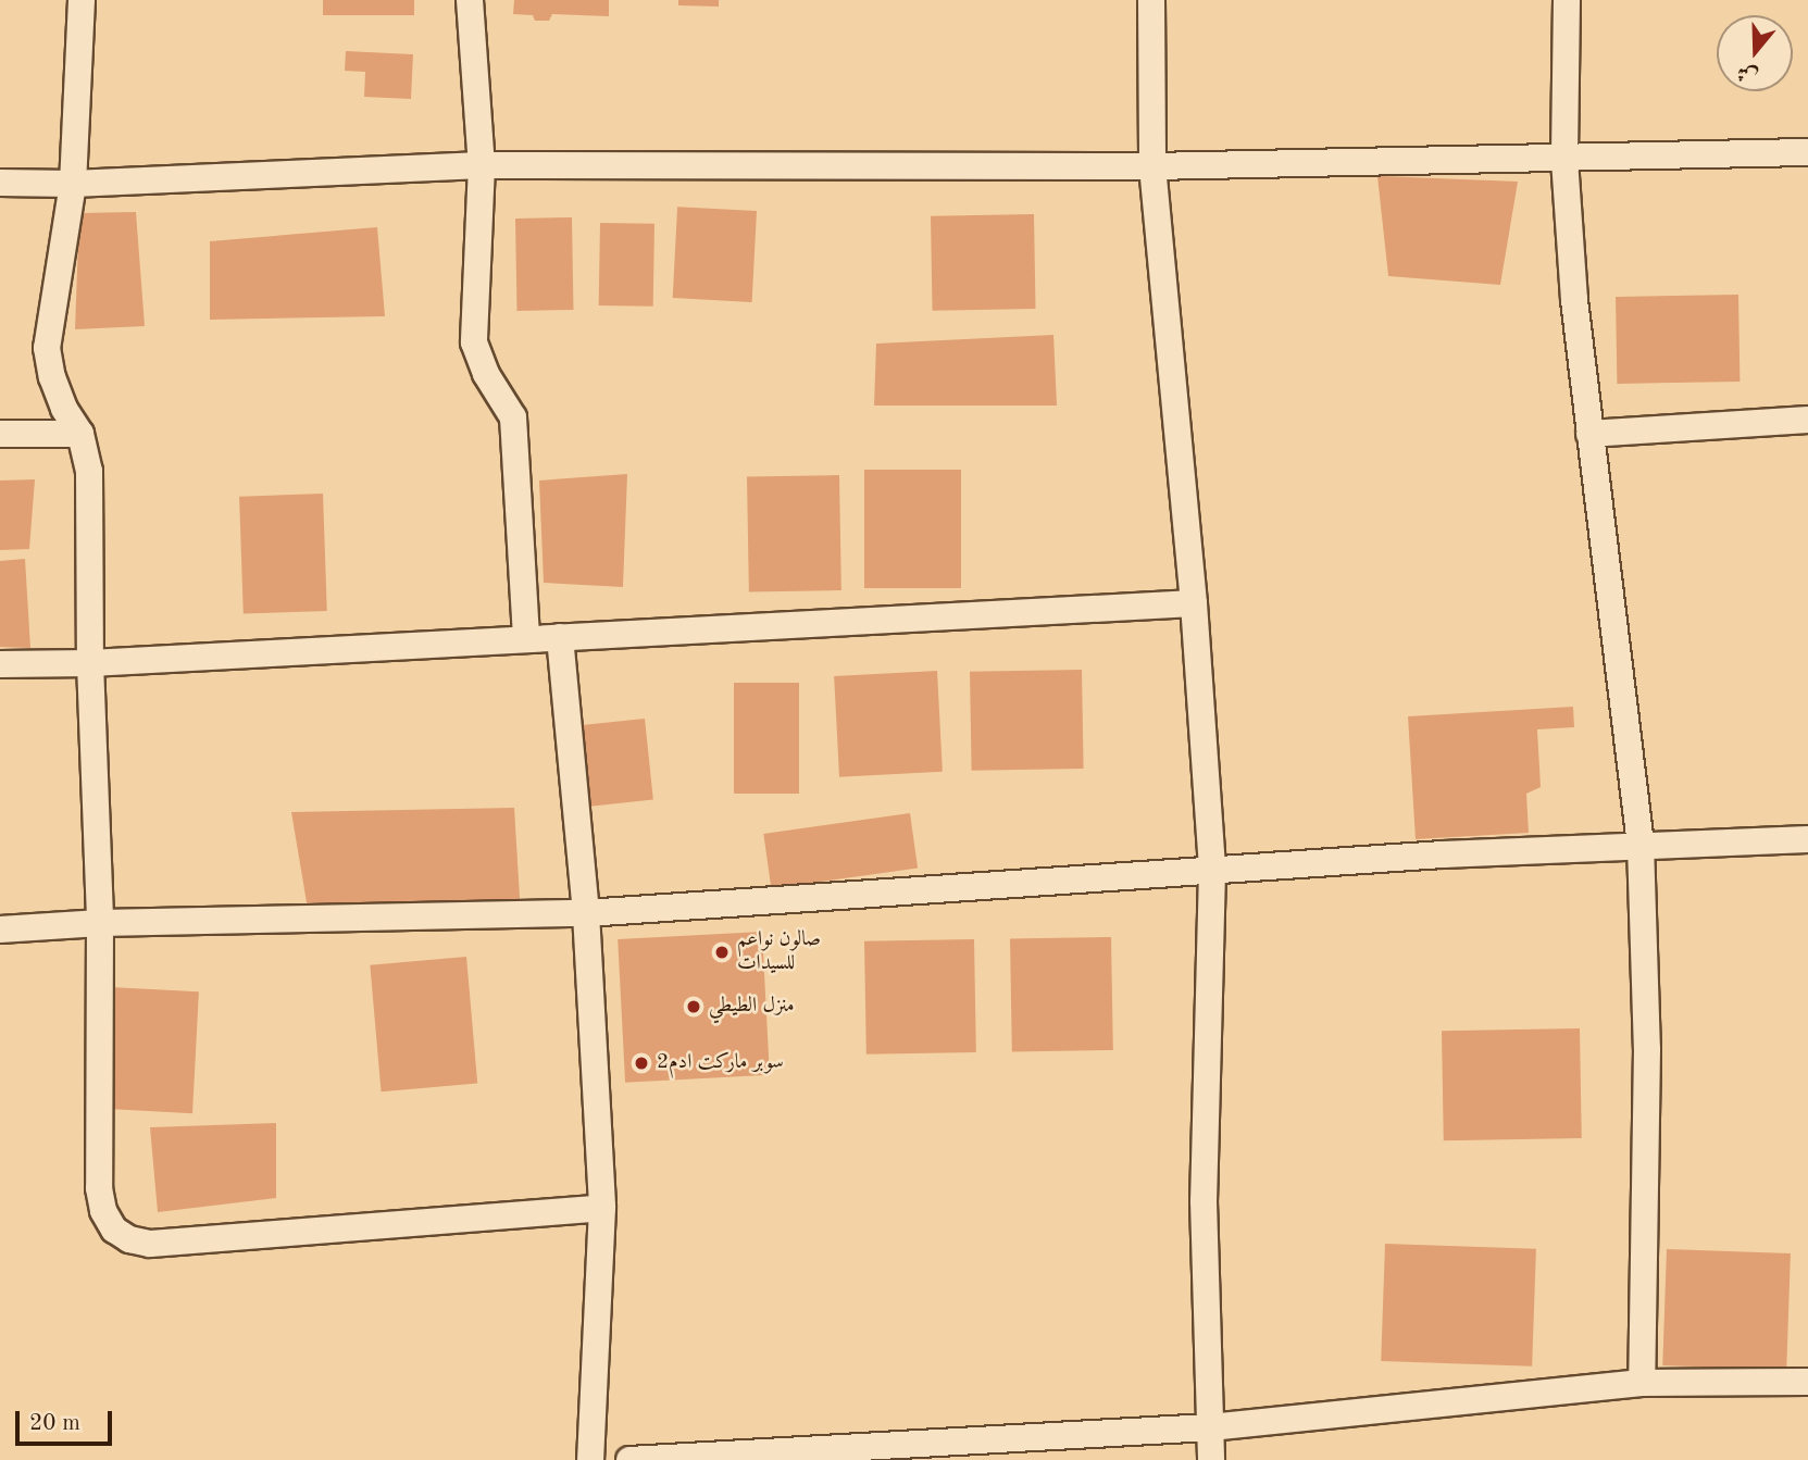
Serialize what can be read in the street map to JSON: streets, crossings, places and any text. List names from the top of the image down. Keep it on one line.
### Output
{"places":["صالون نواعم للسيدات","منزل الطيطي","سوبر ماركت ادم2"],"scale_bar":"20 m","north":"bottom"}
